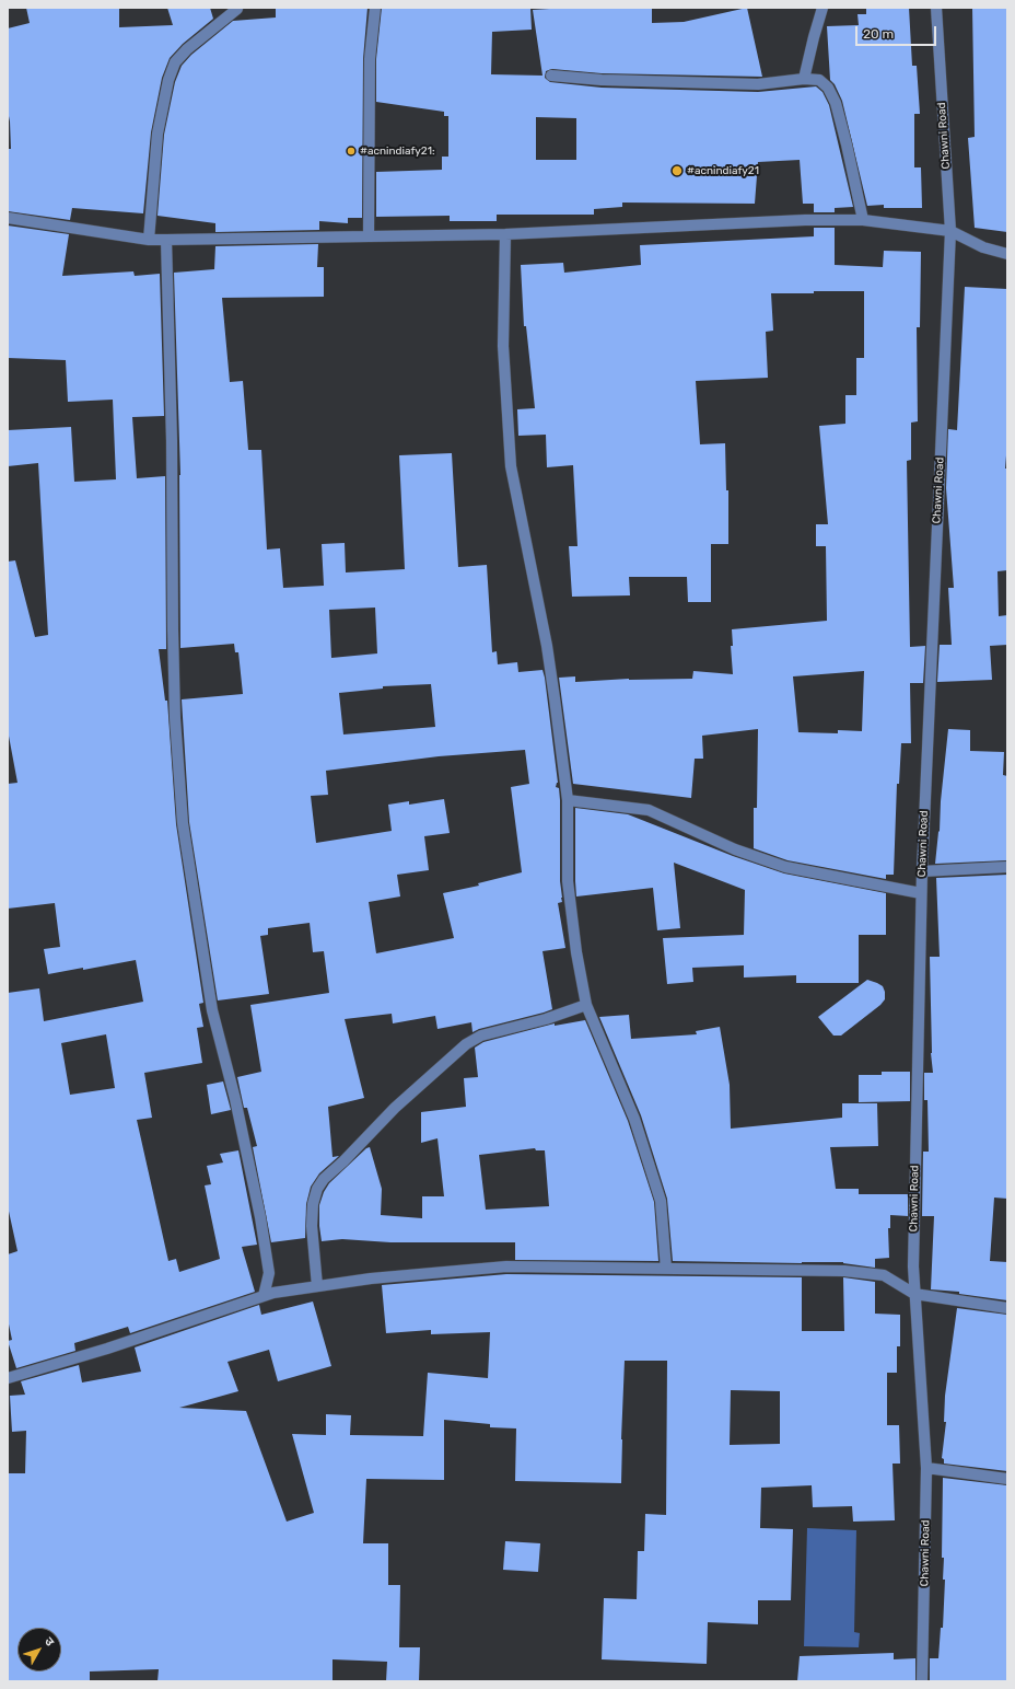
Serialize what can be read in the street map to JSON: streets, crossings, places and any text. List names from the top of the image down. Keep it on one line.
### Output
{"streets":{"street":["Chawni Road"]},"places":["#acnindiafy21:","#acnindiafy21"],"scale_bar":"20 m","north":"top right"}
